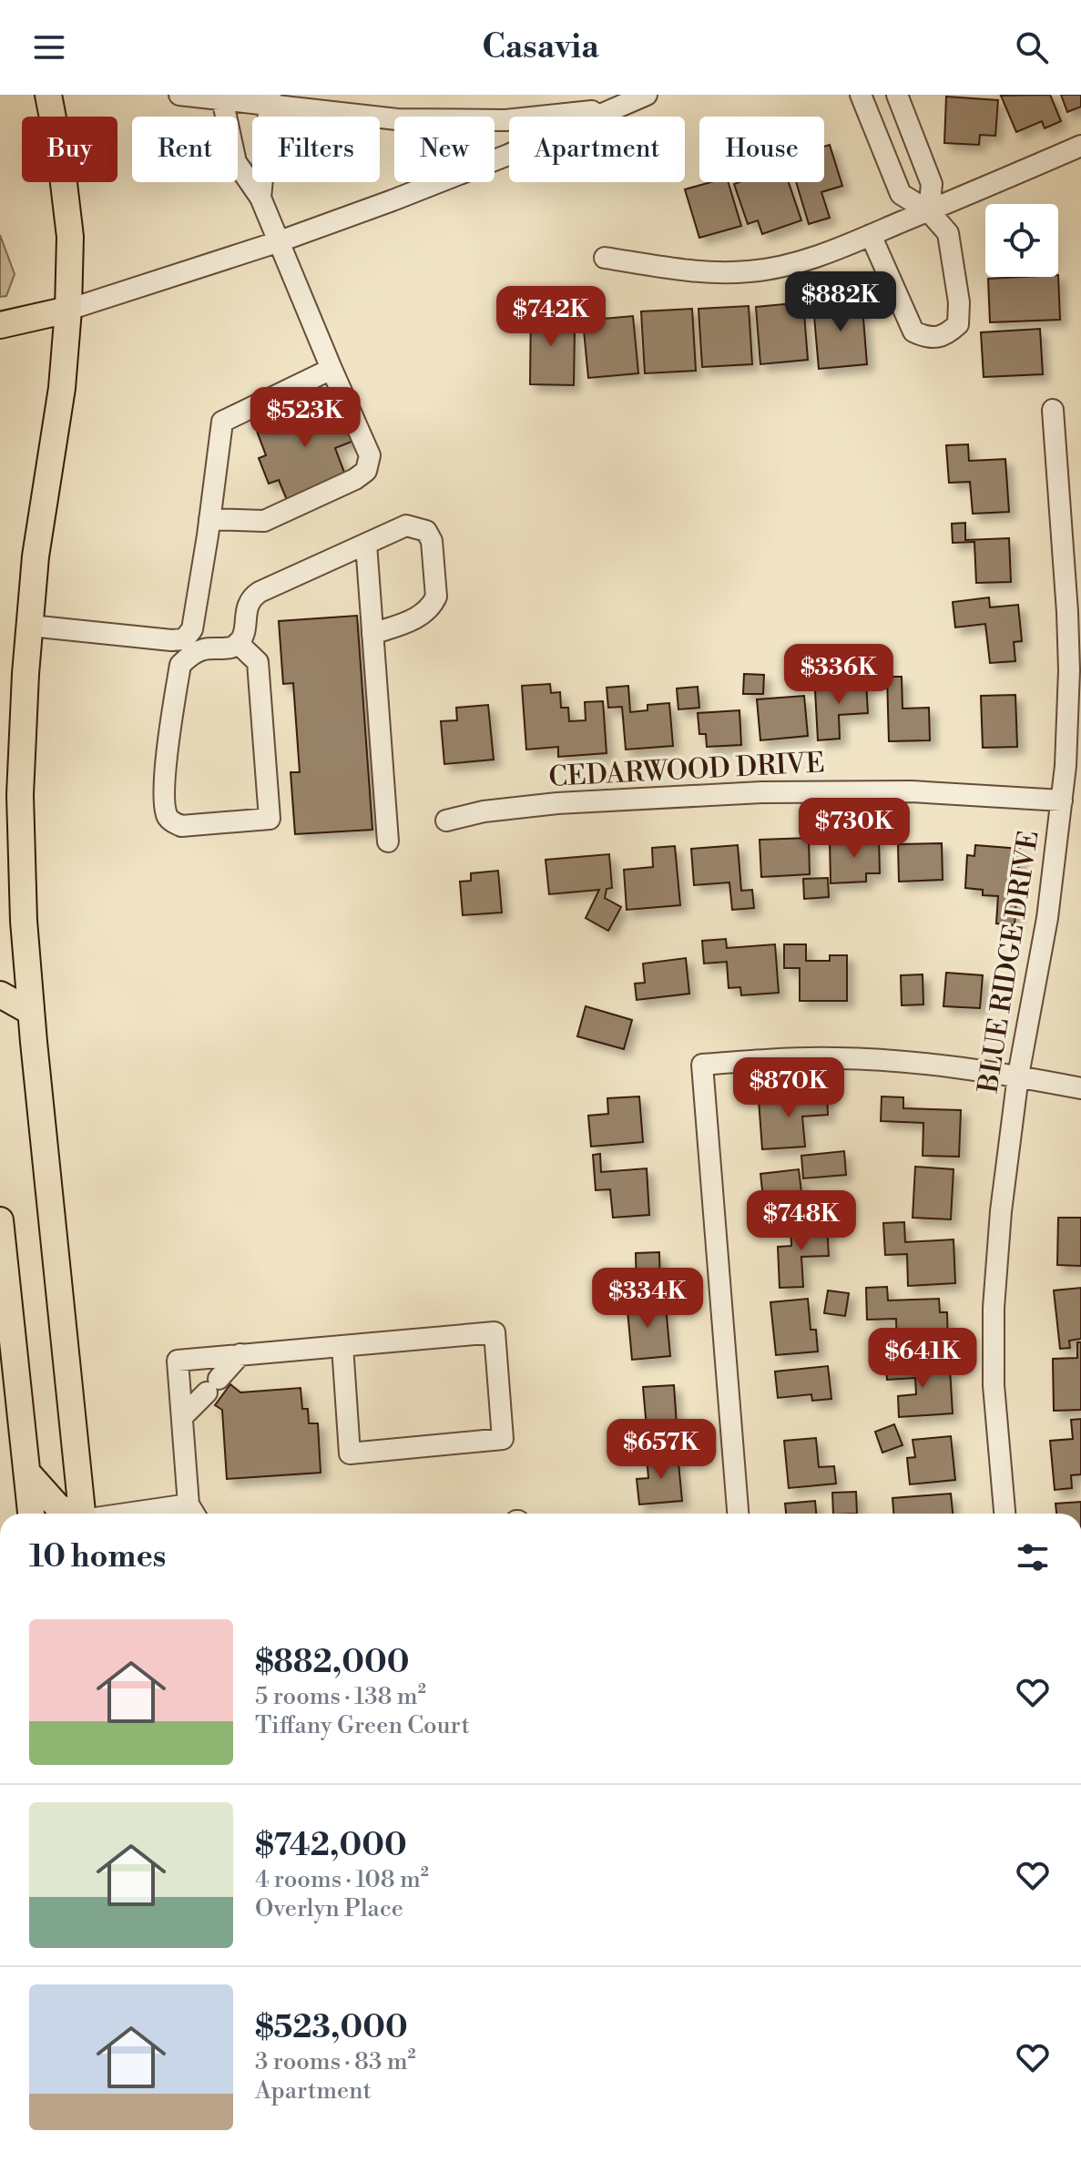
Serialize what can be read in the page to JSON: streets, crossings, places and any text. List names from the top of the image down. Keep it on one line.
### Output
{"streets":{"street":["CEDARWOOD DRIVE","BLUE RIDGE DRIVE"]},"crossings":[["CEDARWOOD DRIVE","BLUE RIDGE DRIVE"]],"page":{"header":"Casavia","chip":["Buy","Rent","Filters","New","Apartment","House"],"price":["$882K","$742K","$523K","$336K","$730K","$870K","$748K","$334K","$641K","$657K"],"heading":"10 homes","list":[{"name":"$882,000","note":"5 rooms · 138 m² · Tiffany Green Court"},{"name":"$742,000","note":"4 rooms · 108 m² · Overlyn Place"},{"name":"$523,000","note":"3 rooms · 83 m² · Apartment"}]}}
